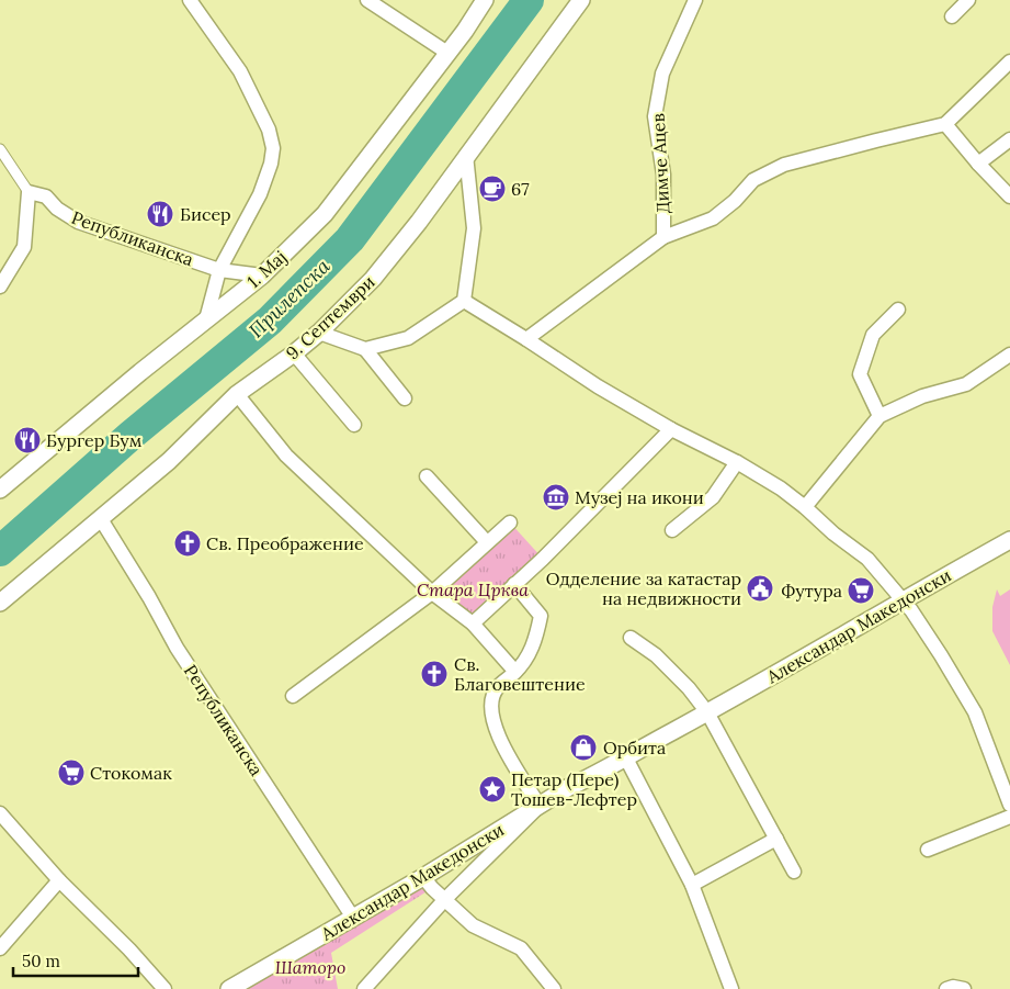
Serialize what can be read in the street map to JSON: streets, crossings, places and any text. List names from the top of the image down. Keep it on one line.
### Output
{"streets":{"street":["Димче Ацев","Републиканска","1. Мај","9. Септември","Александар Македонски"]},"crossings":[["Републиканска","1. Мај"],["Републиканска","9. Септември"],["Републиканска","Александар Македонски"]],"water":["Прилепска"],"parks":["Стара Црква","Шаторо"],"places":{"cafe":["67"],"restaurant":["Бисер","Бургер Бум"],"museum":["Музеј на икони"],"church":["Св. Преображение","Св. Благовештение"],"public building":["Одделение за катастар на недвижности"],"supermarket":["Футура","Стокомак"],"shop":["Орбита"],"place":["Петар (Пере) Тошев-Лефтер"]},"scale_bar":"50 m"}
